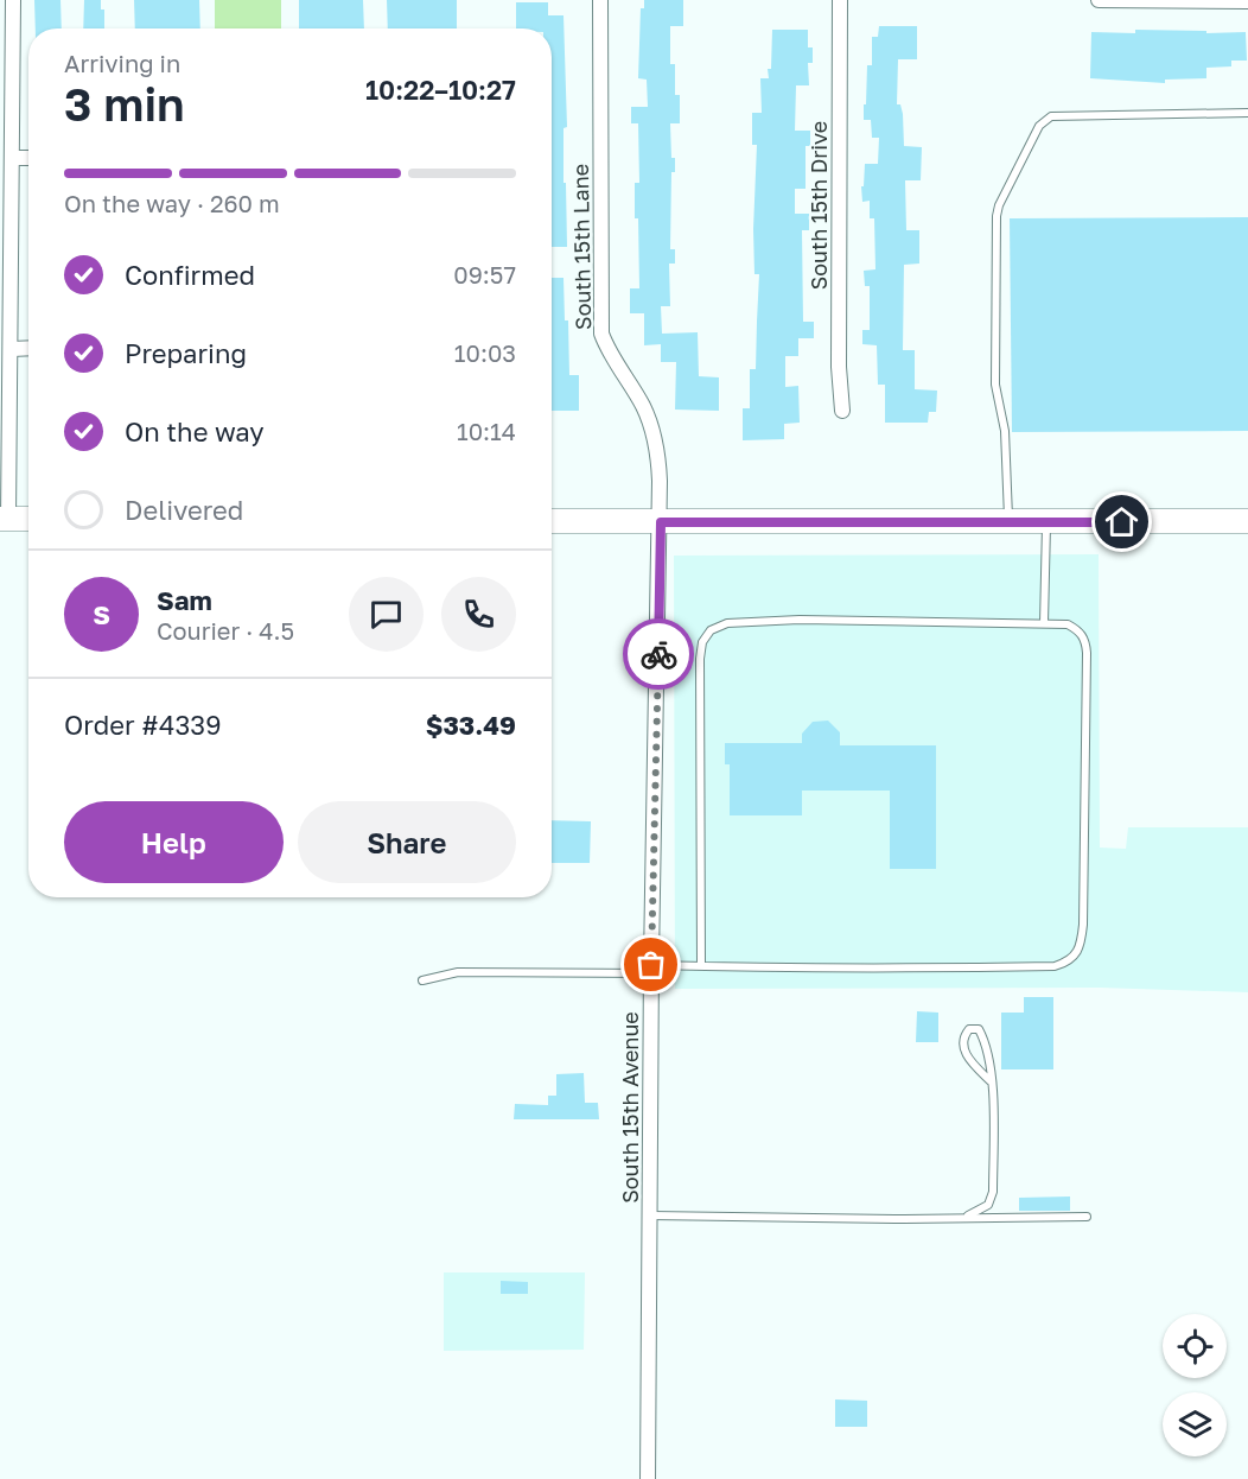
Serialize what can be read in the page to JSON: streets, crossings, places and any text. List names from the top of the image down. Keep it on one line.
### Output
{"streets":{"street":["South 15th Drive","South 15th Lane","South 15th Avenue"]},"crossings":[["South 15th Lane","South 15th Avenue"]],"page":{"heading":["3 min","Arriving in","10:22–10:27"],"panel":["Sam","Courier · 4.5","Order #4339","$33.49"],"bar":"On the way · 260 m","list":[["Confirmed","09:57"],["Preparing","10:03"],["On the way","10:14"],"Delivered"],"round":"S","buttons":["Help","Share"]}}
